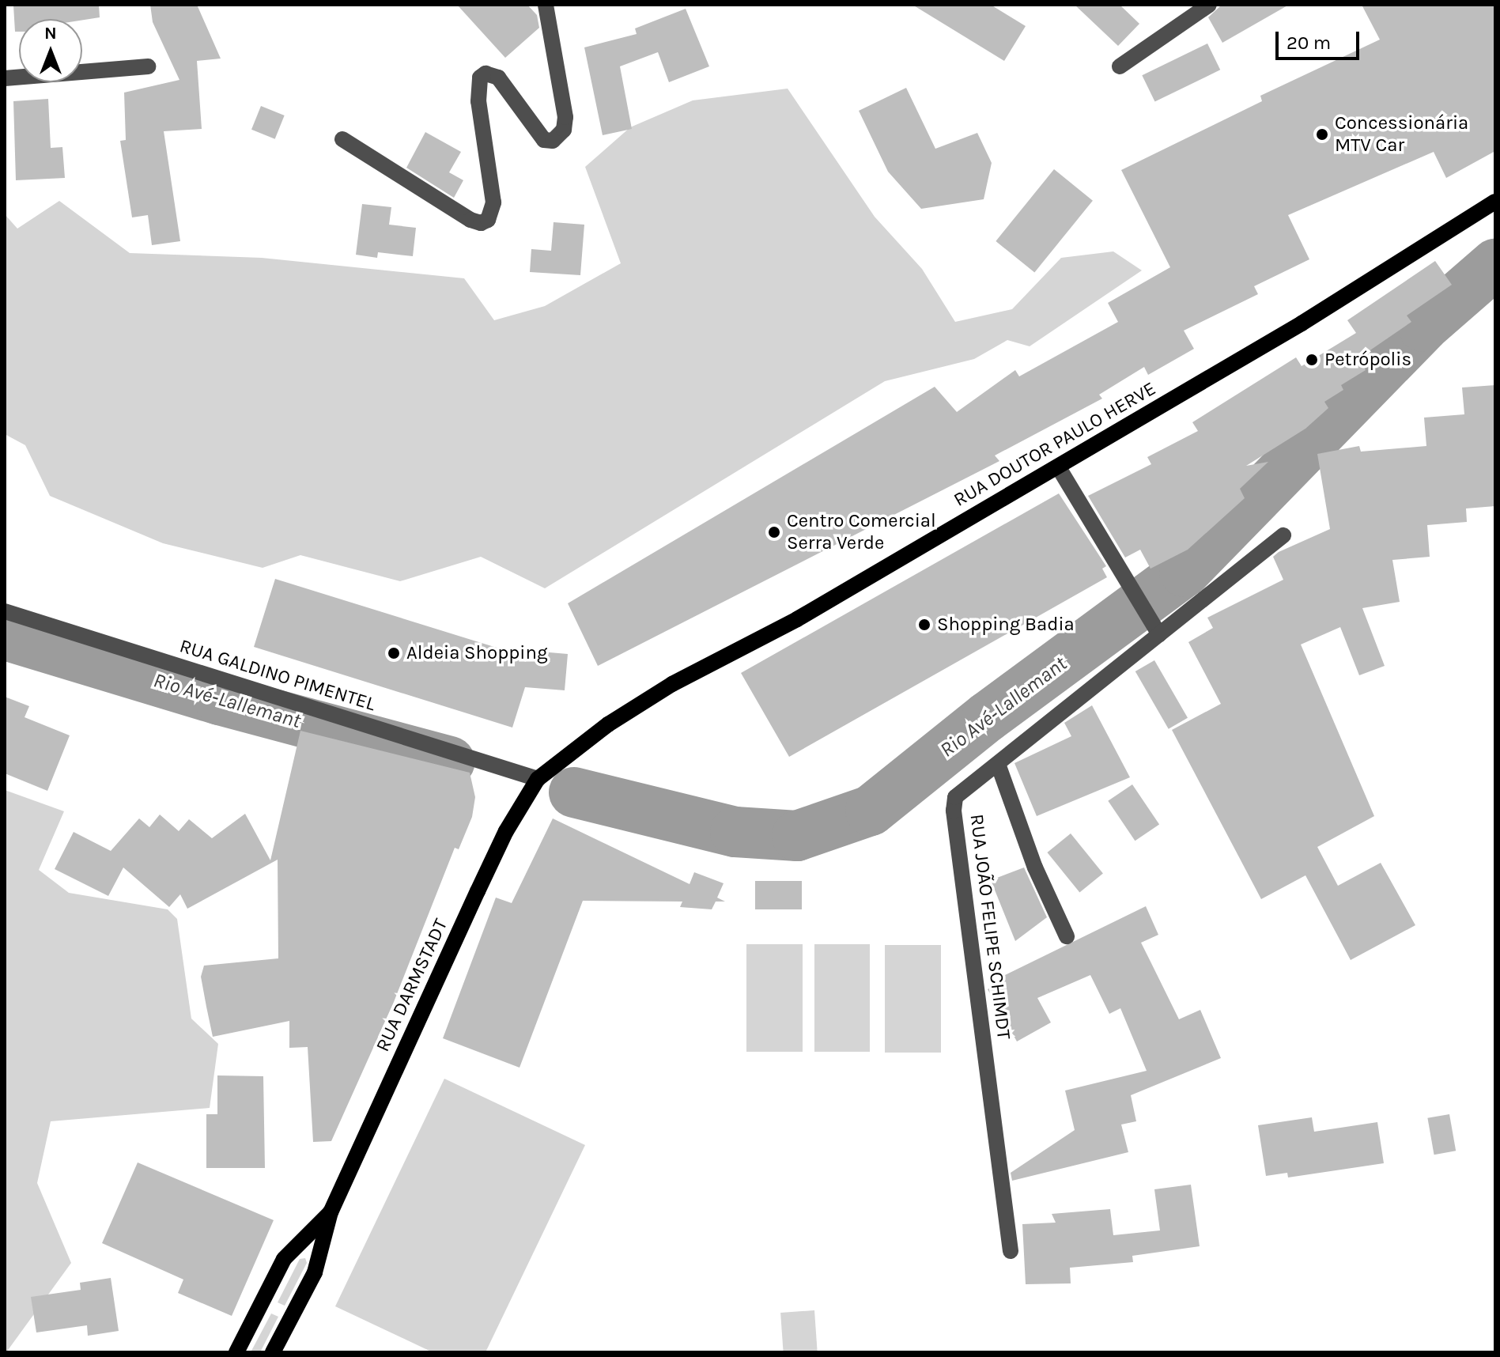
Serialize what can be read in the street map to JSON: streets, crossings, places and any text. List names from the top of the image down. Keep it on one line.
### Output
{"streets":{"main road":["RUA DOUTOR PAULO HERVE","RUA DARMSTADT"],"street":["RUA GALDINO PIMENTEL","RUA JOÃO FELIPE SCHIMDT"]},"crossings":[["RUA DOUTOR PAULO HERVE","RUA GALDINO PIMENTEL"],["RUA DOUTOR PAULO HERVE","RUA DARMSTADT"],["RUA GALDINO PIMENTEL","RUA DARMSTADT"]],"water":["Rio Avé‐Lallemant"],"places":["Concessionária MTV Car","Petrópolis","Centro Comercial Serra Verde","Shopping Badia","Aldeia Shopping"],"scale_bar":"20 m","north":"top"}
